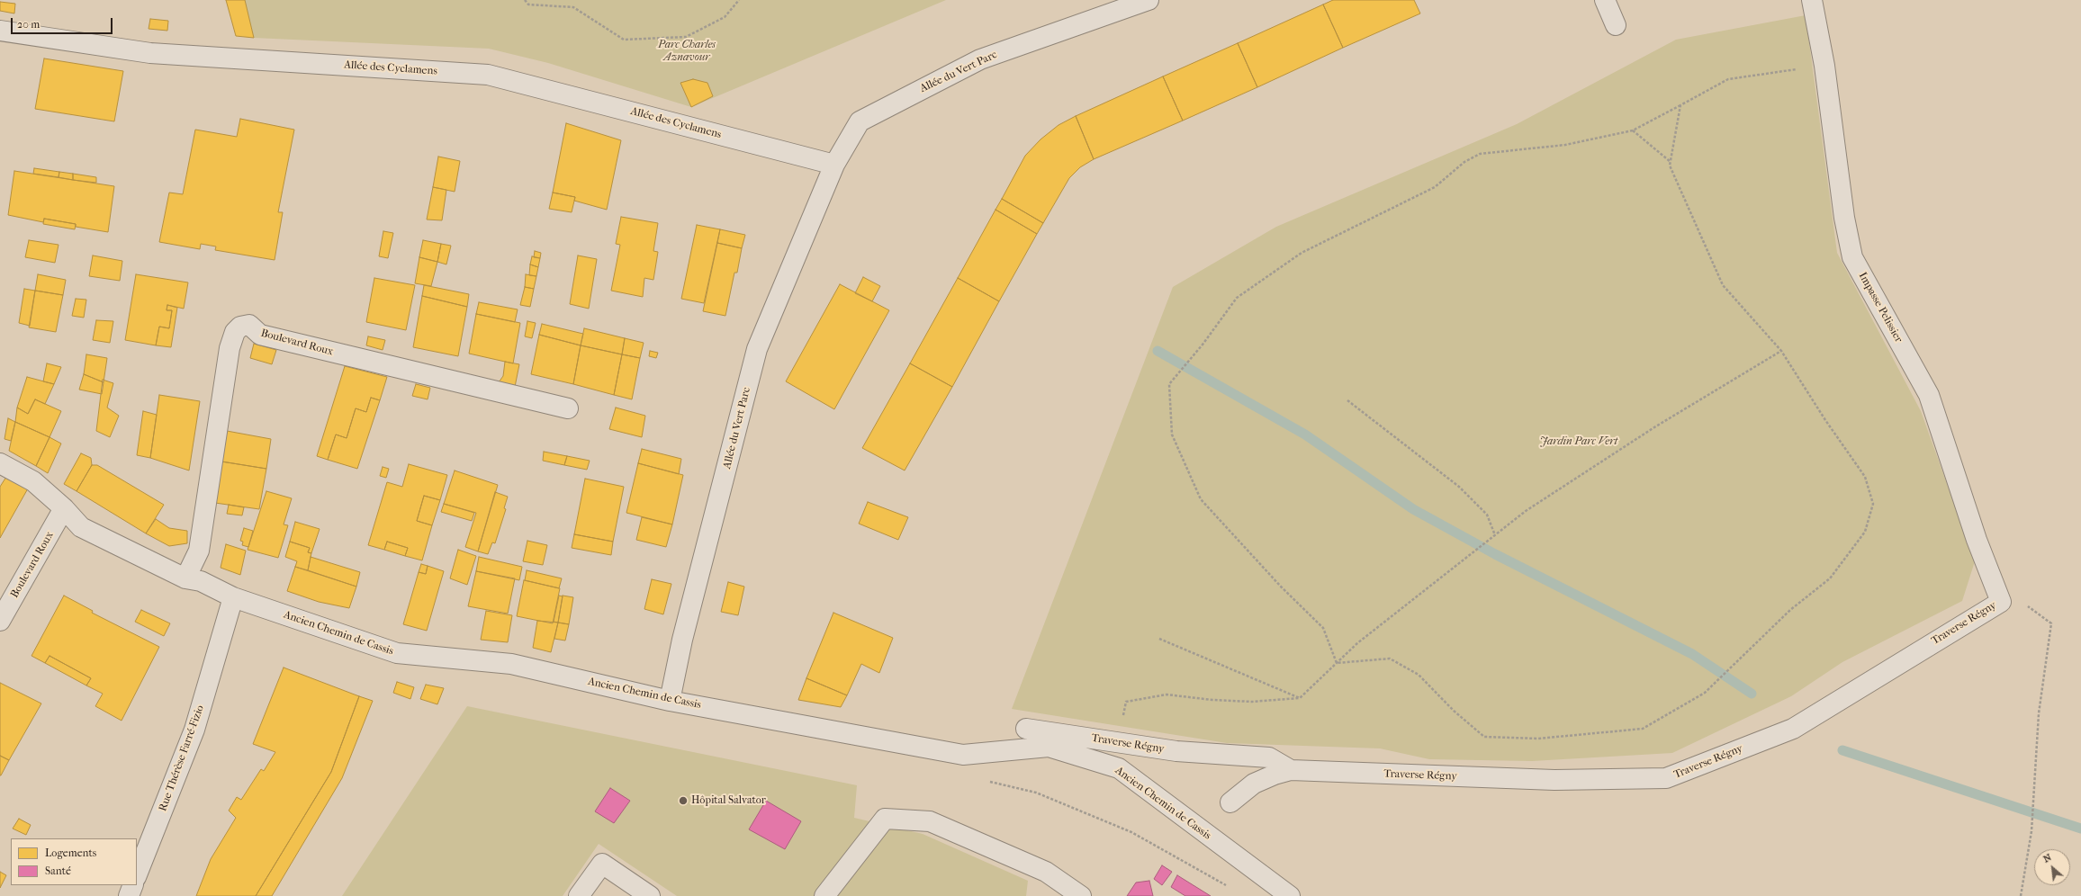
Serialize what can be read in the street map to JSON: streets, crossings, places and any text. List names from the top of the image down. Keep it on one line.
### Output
{"streets":{"street":["Allée des Cyclamens","Allée du Vert Parc","Impasse Pelissier","Boulevard Roux","Traverse Régny","Ancien Chemin de Cassis","Rue Thérèse Farré-Fizio"]},"crossings":[["Allée des Cyclamens","Allée du Vert Parc"],["Allée du Vert Parc","Ancien Chemin de Cassis"],["Impasse Pelissier","Traverse Régny"],["Boulevard Roux","Ancien Chemin de Cassis"],["Ancien Chemin de Cassis","Rue Thérèse Farré-Fizio"]],"parks":["Parc Charles Aznavour","Jardin Parc Vert"],"places":["Hôpital Salvator"],"legend":["Logements","Santé"],"scale_bar":"20 m","north":"top left"}
